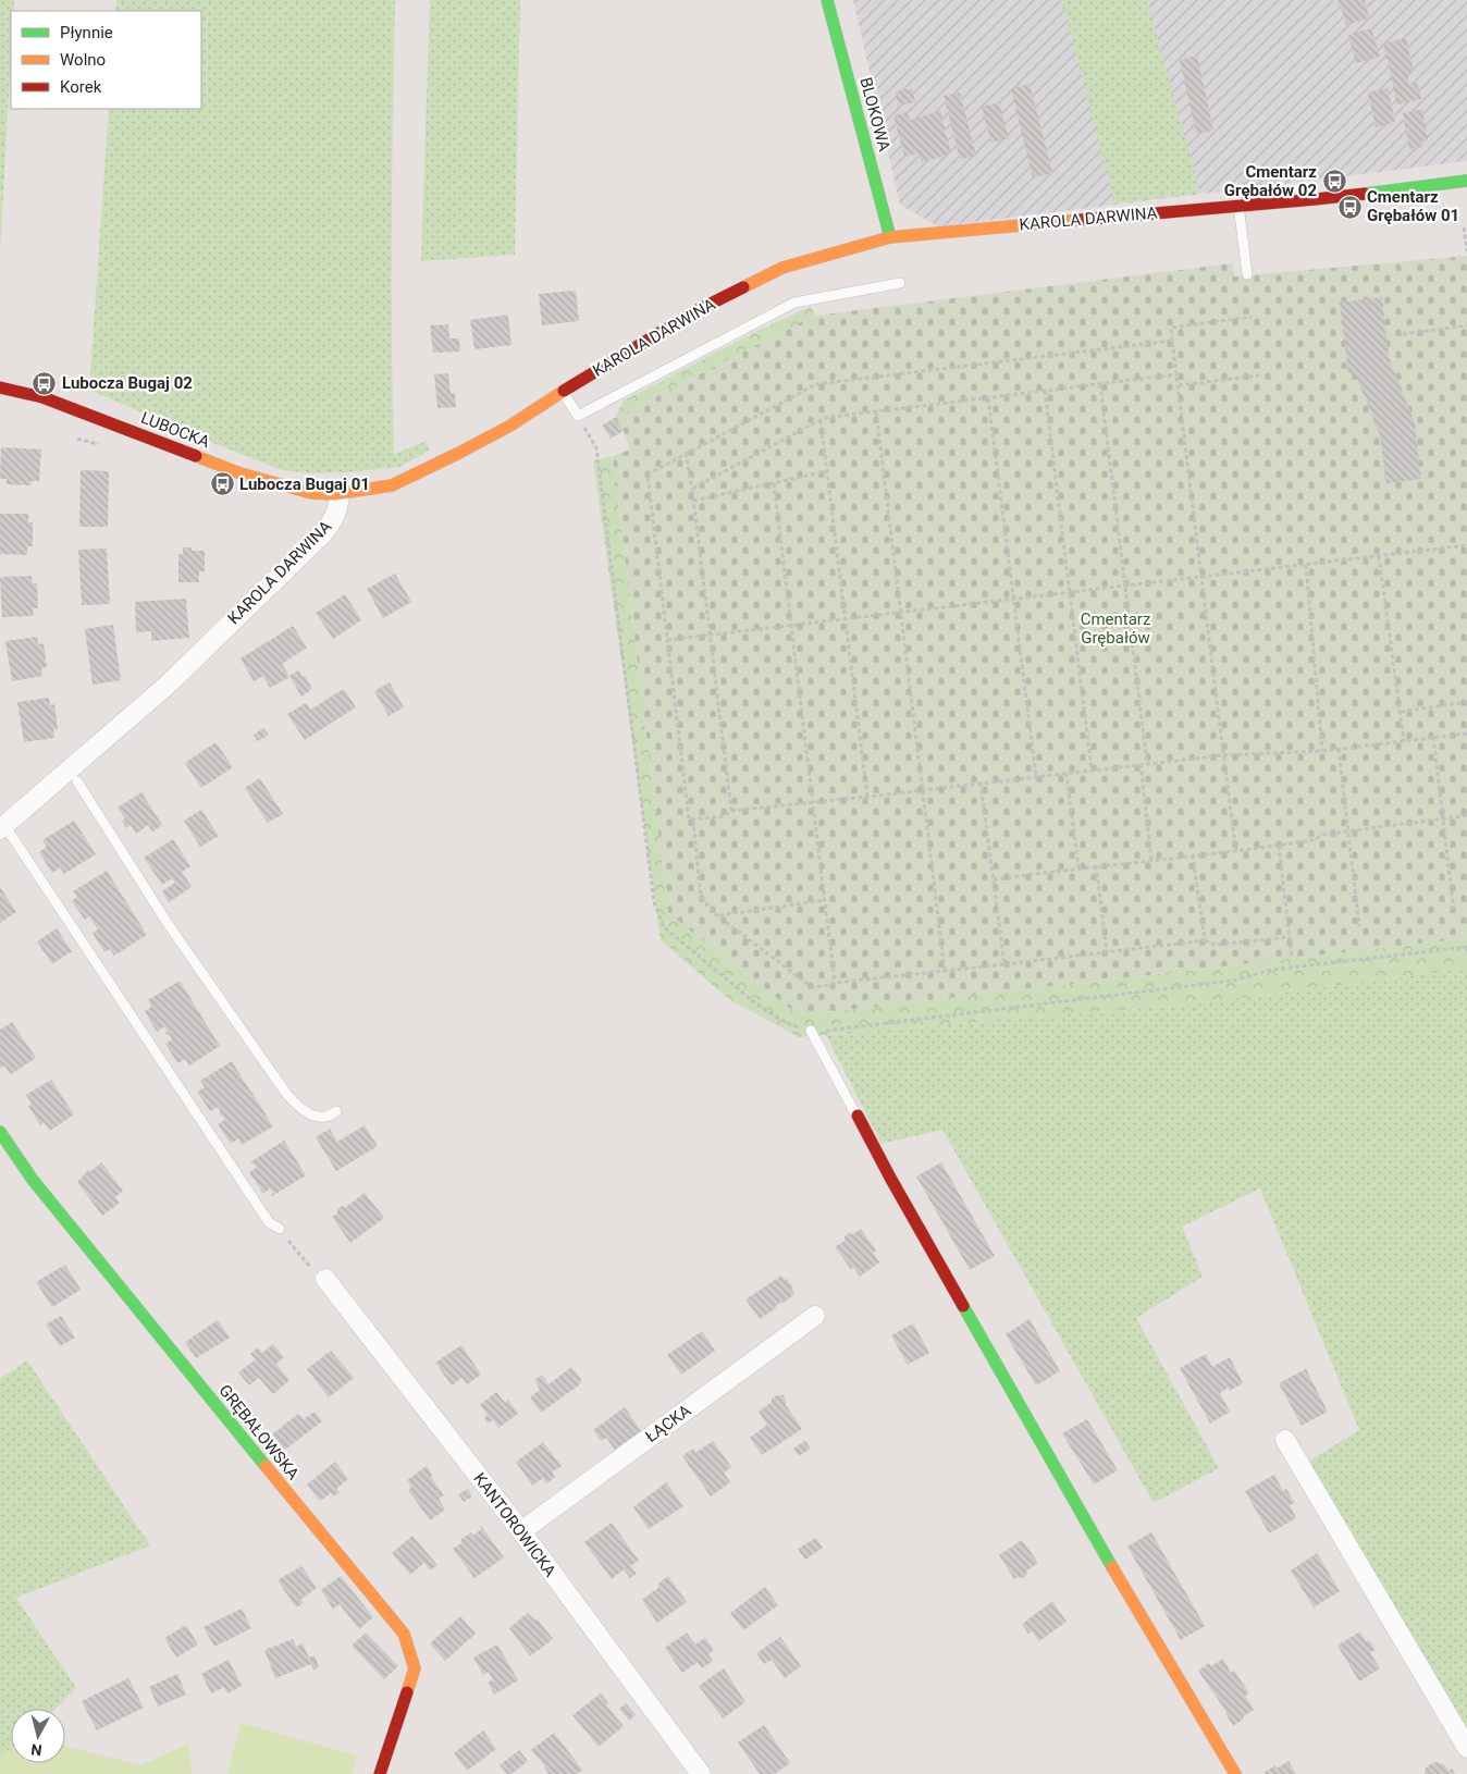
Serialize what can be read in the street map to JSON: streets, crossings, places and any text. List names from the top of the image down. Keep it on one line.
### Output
{"streets":{"street":["BLOKOWA","KAROLA DARWINA","LUBOCKA","ŁĄCKA","GRĘBAŁOWSKA","KANTOROWICKA"]},"crossings":[["BLOKOWA","KAROLA DARWINA"],["KAROLA DARWINA","LUBOCKA"],["ŁĄCKA","KANTOROWICKA"]],"parks":["Cmentarz Grębałów"],"places":{"bus stop":["Cmentarz Grębałów 02","Cmentarz Grębałów 01","Lubocza Bugaj 02","Lubocza Bugaj 01"]},"legend":["Płynnie","Wolno","Korek"],"north":"bottom"}
